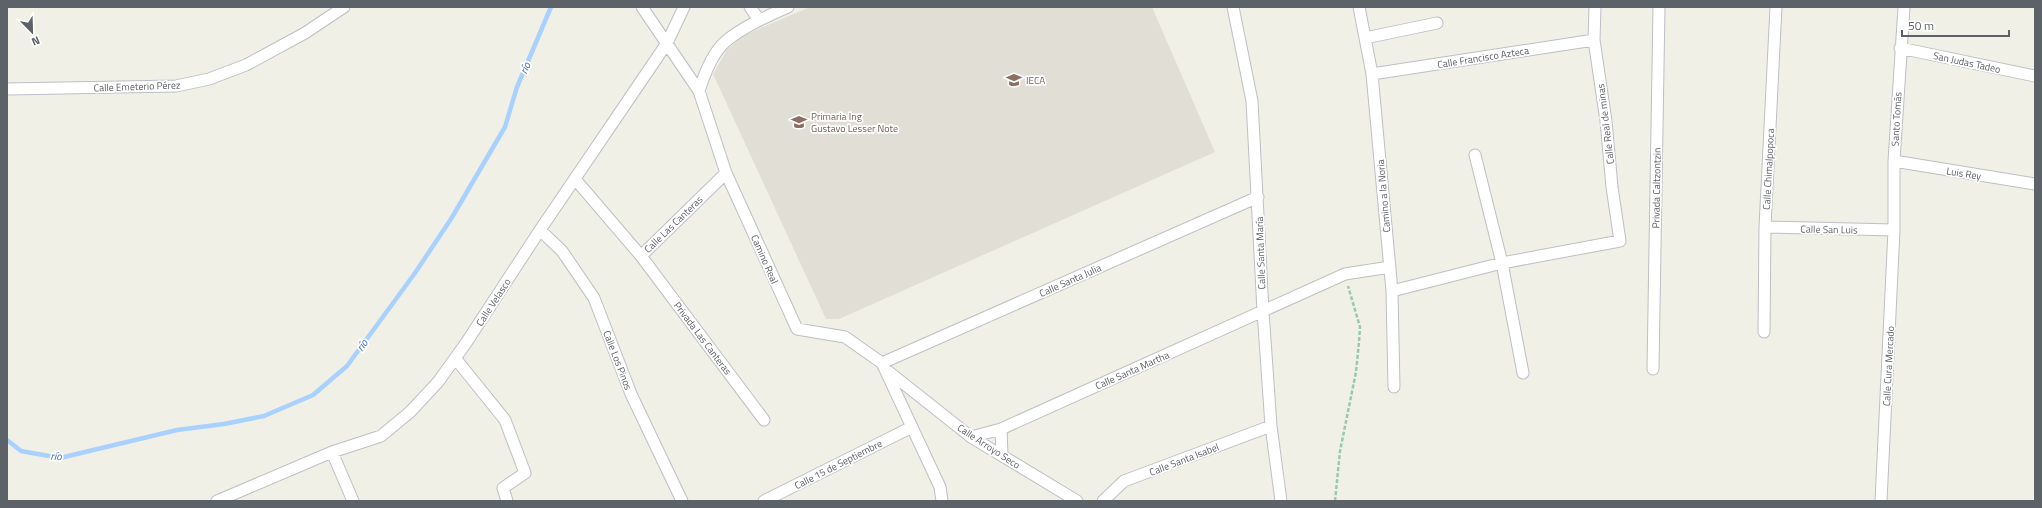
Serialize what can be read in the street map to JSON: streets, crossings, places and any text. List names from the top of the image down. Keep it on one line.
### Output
{"streets":{"street":["Calle Francisco Azteca","San Judas Tadeo","Calle Emeterio Pérez","Santo Tomás","Calle Real de minas","Calle Chimalpopoca","Luis Rey","Privada Caltzontzin","Camino a la Noria","Calle Las Canteras","Calle San Luis","Calle Santa María","Camino Real","Calle Santa Julia","Calle Velasco","Privada Las Canteras","Calle Los Pinos","Calle Cura Mercado","Calle Santa Martha","Calle Arroyo Seco","Calle Santa Isabel","Calle 15 de Septiembre"]},"crossings":[["Calle Francisco Azteca","Calle Real de minas"],["Calle Francisco Azteca","Camino a la Noria"],["San Judas Tadeo","Santo Tomás"],["Santo Tomás","Luis Rey"],["Santo Tomás","Calle San Luis"],["Santo Tomás","Calle Cura Mercado"],["Calle Chimalpopoca","Calle San Luis"],["Camino a la Noria","Calle Santa Martha"],["Calle Las Canteras","Camino Real"],["Calle Las Canteras","Calle Velasco"],["Calle Las Canteras","Privada Las Canteras"],["Calle San Luis","Calle Cura Mercado"],["Calle Santa María","Calle Santa Julia"],["Calle Santa María","Calle Santa Martha"],["Calle Santa María","Calle Santa Isabel"],["Camino Real","Calle Santa Julia"],["Camino Real","Calle Velasco"],["Camino Real","Calle Arroyo Seco"],["Calle Santa Julia","Calle Arroyo Seco"],["Calle Velasco","Calle Los Pinos"],["Calle Santa Martha","Calle Arroyo Seco"]],"water":["río"],"places":{"school or university":["IECA","Primaria Ing Gustavo Lesser Note"]},"scale_bar":"50 m","north":"bottom right"}
